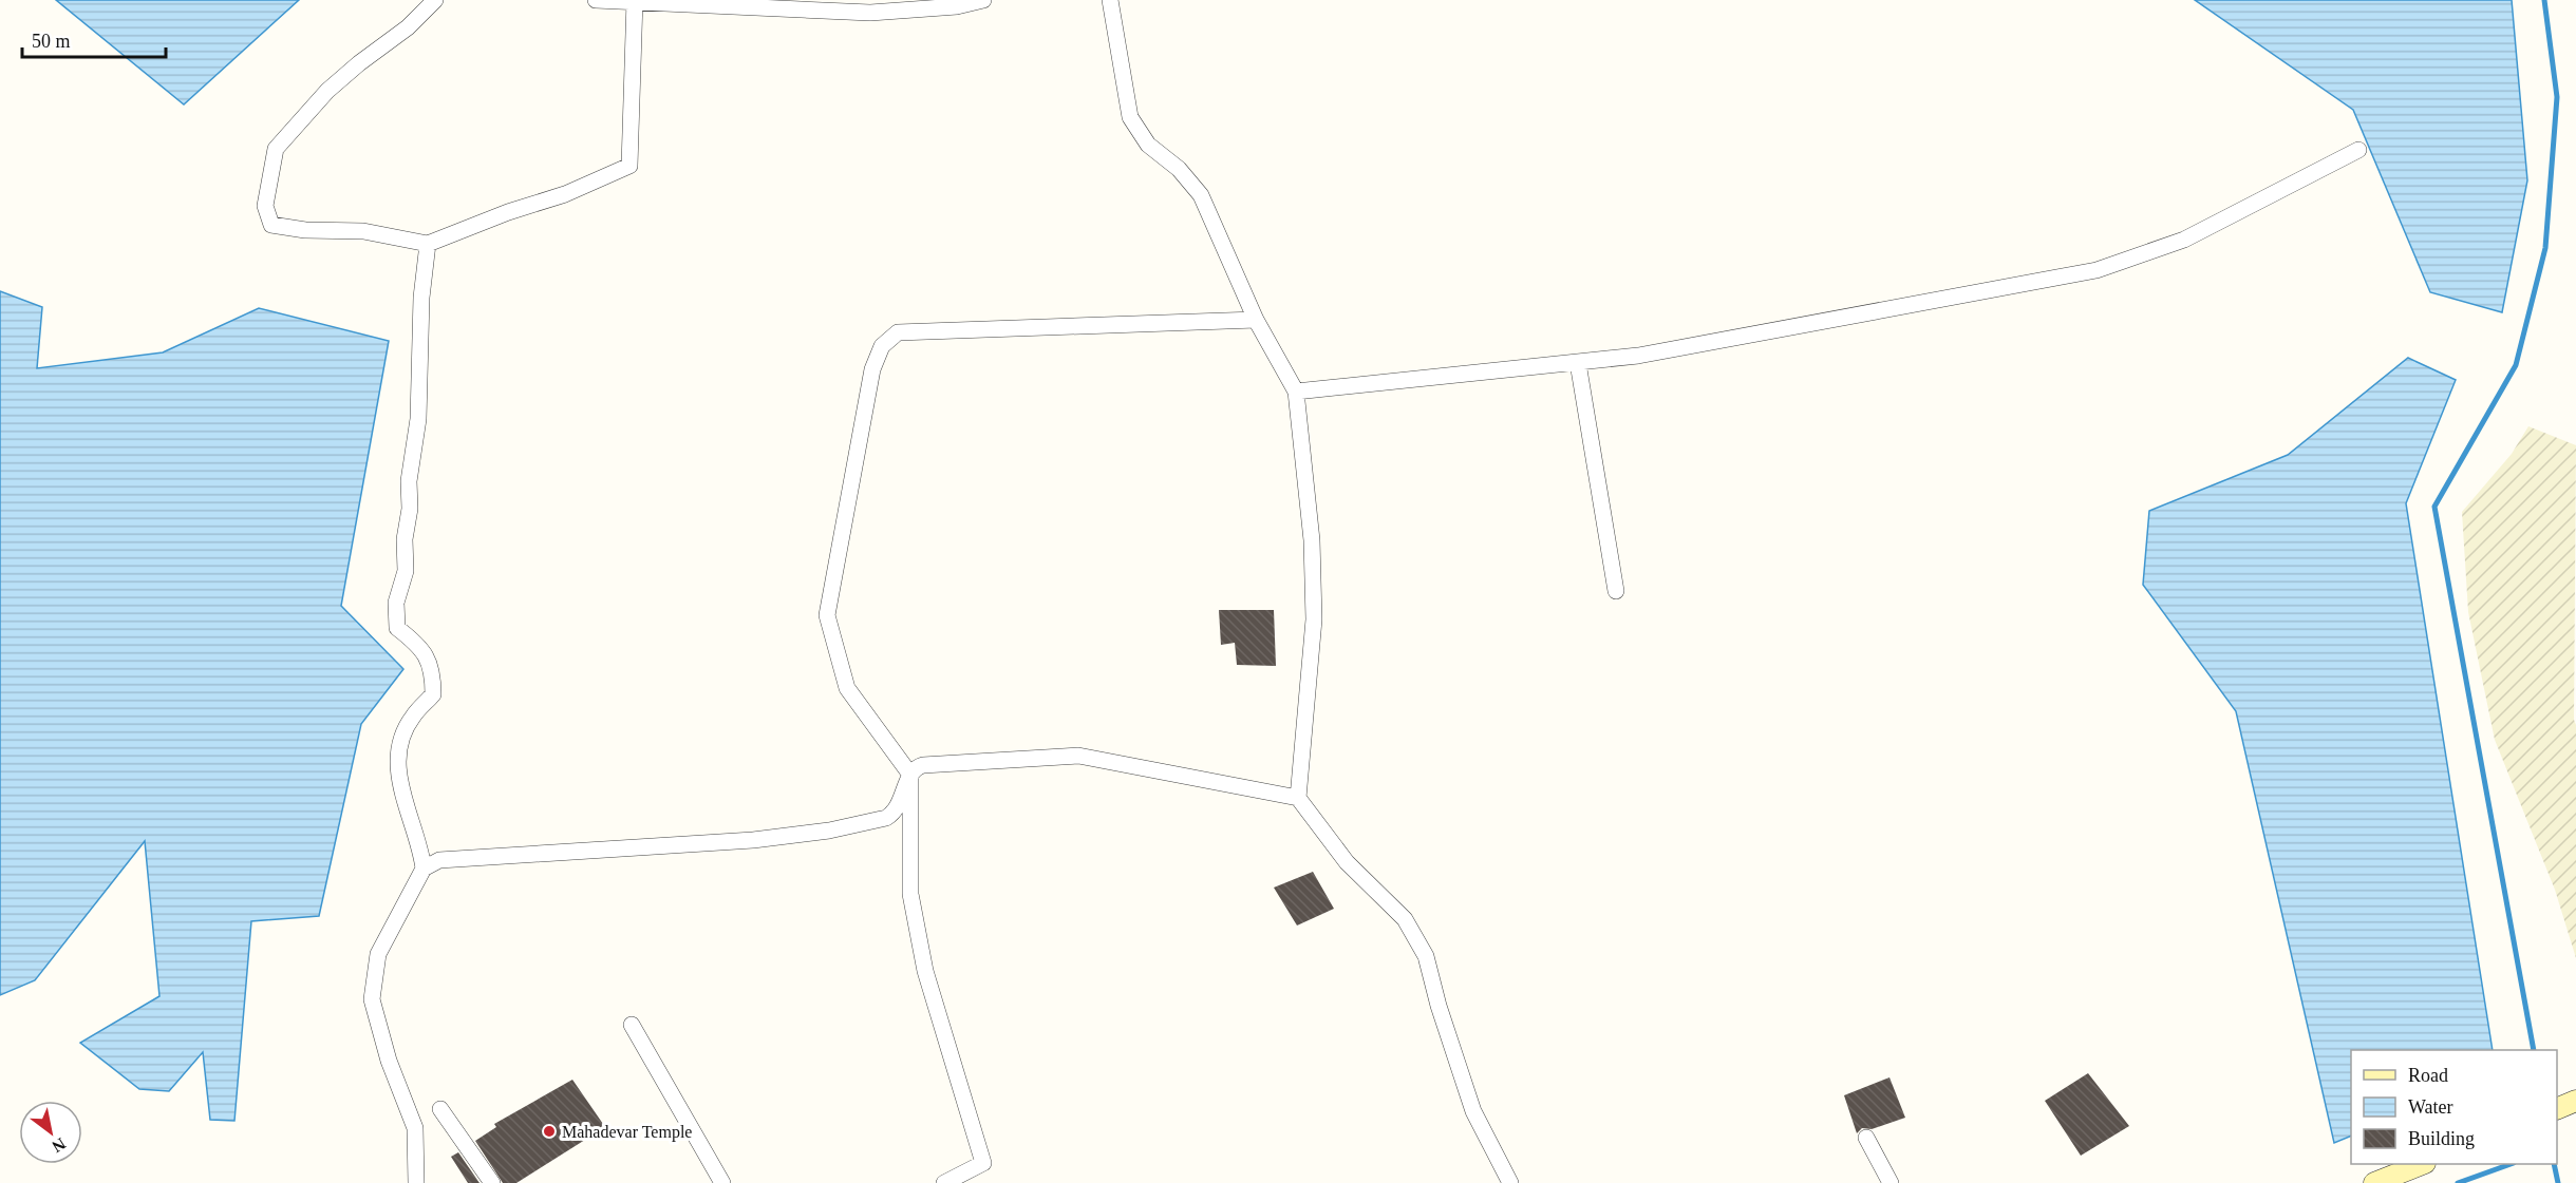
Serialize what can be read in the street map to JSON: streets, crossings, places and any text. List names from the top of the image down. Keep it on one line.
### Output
{"places":["Mahadevar Temple"],"legend":["Road","Water","Building"],"scale_bar":"50 m","north":"bottom right"}
